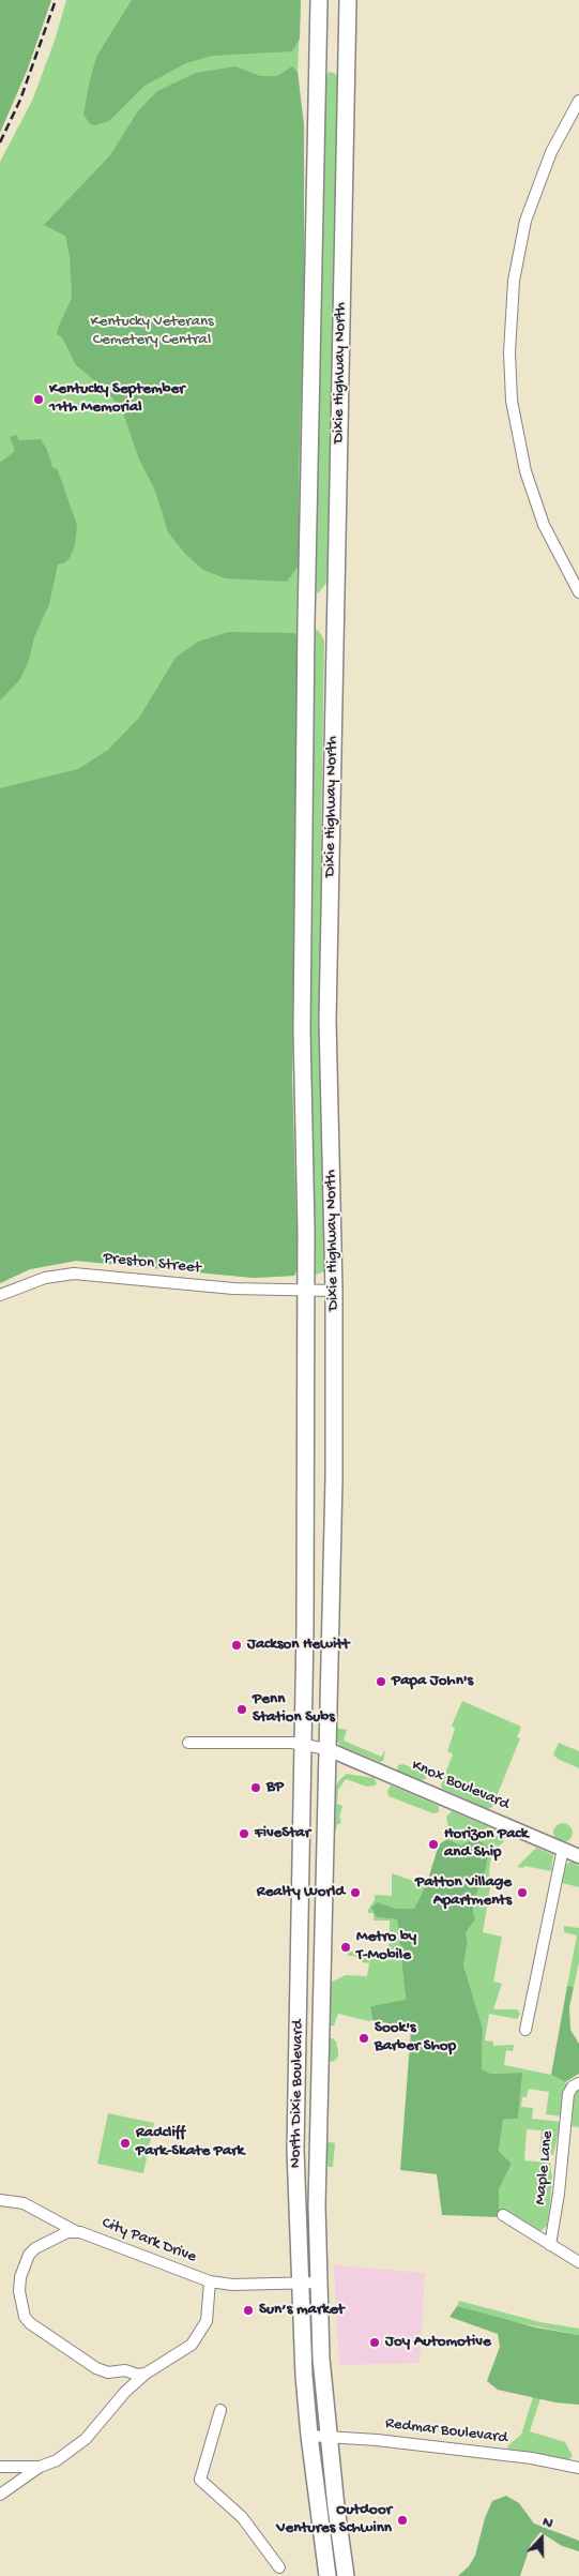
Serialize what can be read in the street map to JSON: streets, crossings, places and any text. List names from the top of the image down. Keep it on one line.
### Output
{"streets":{"highway":["Dixie Highway North","North Dixie Boulevard"],"main road":["Knox Boulevard"],"street":["Preston Street","Maple Lane","City Park Drive","Redmar Boulevard"]},"crossings":[["Dixie Highway North","Preston Street"],["Dixie Highway North","North Dixie Boulevard"],["Knox Boulevard","North Dixie Boulevard"],["North Dixie Boulevard","City Park Drive"],["North Dixie Boulevard","Redmar Boulevard"]],"parks":["Kentucky Veterans Cemetery Central"],"places":["Kentucky September 11th Memorial","Jackson Hewitt","Papa John's","Penn Station Subs","BP","FiveStar","Horizon Pack and Ship","Realty World","Patton Village Apartments","Metro by T-Mobile","Sook's Barber Shop","Radcliff Park-Skate Park","Sun’s market","Joy Automotive","Outdoor Ventures Schwinn"],"north":"top"}
